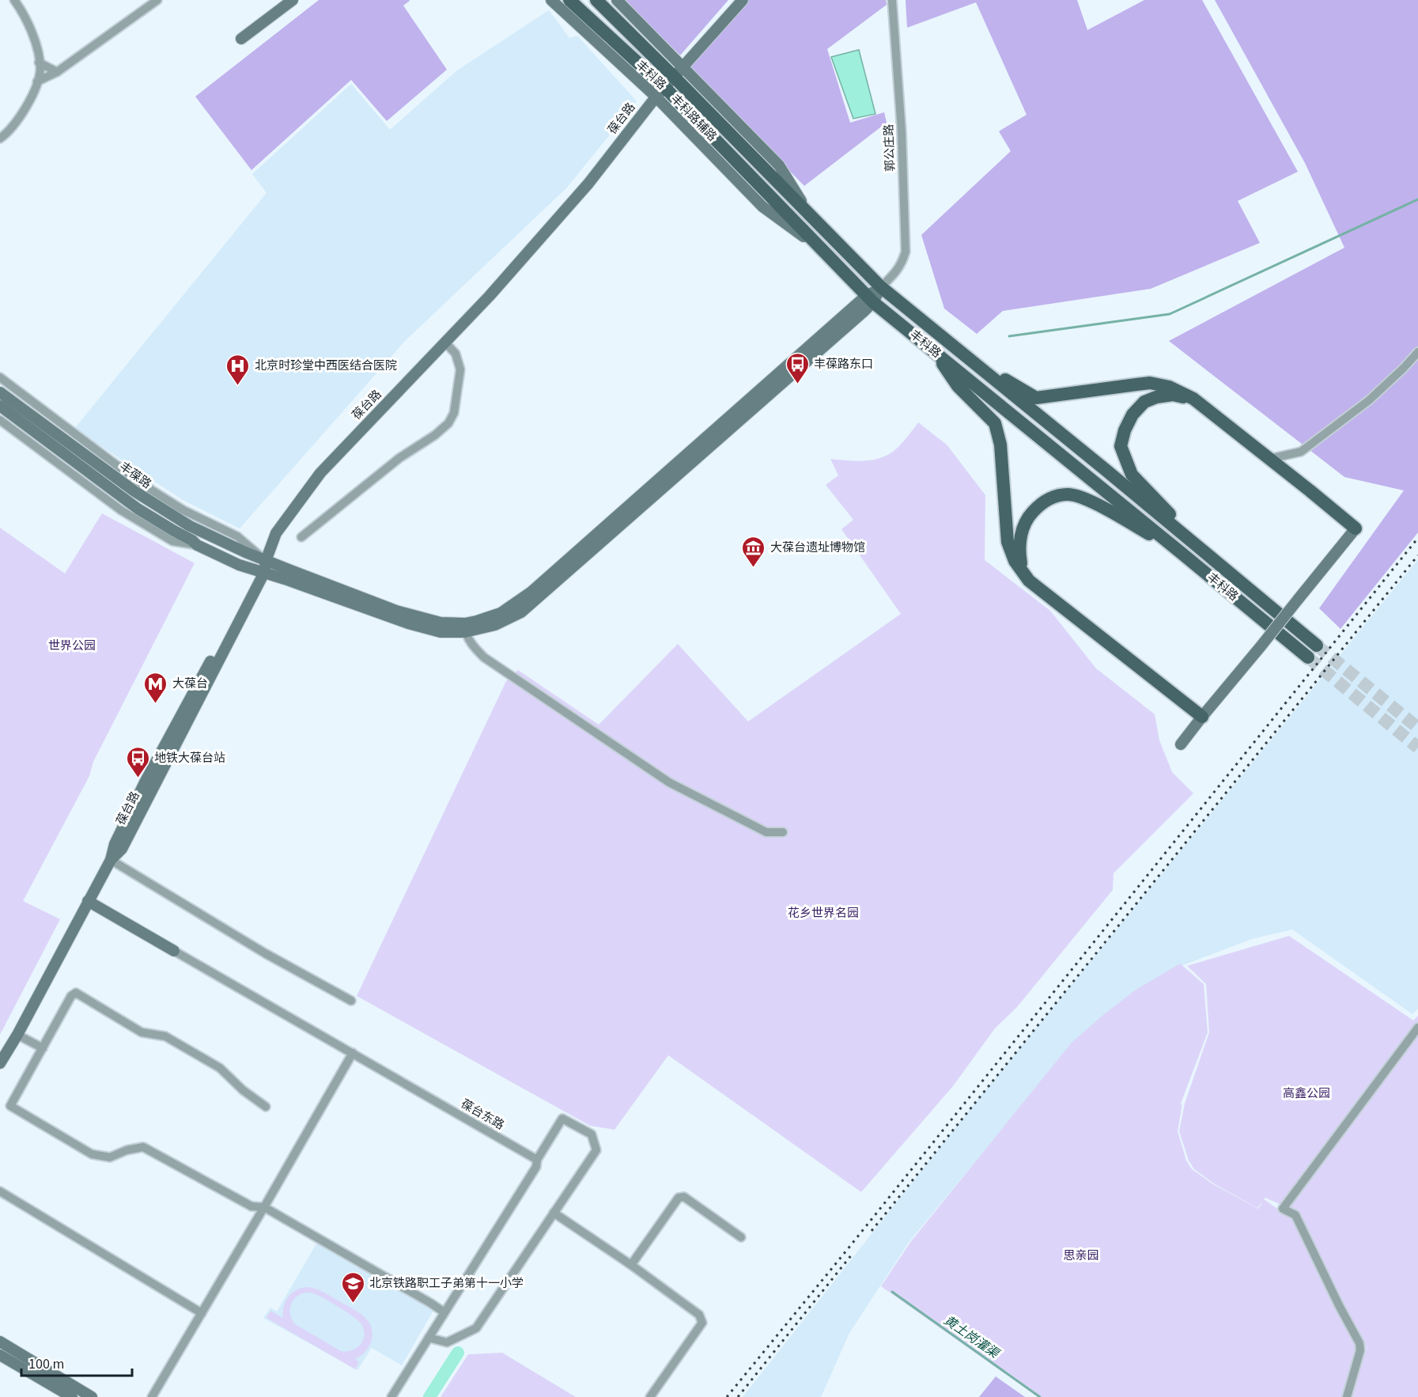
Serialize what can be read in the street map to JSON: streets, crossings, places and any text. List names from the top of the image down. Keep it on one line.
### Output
{"streets":{"main road":["丰科路"],"street":["丰科路辅路","葆台路","郭公庄路","丰葆路","葆台东路"]},"crossings":[["丰科路","丰科路辅路"],["丰科路","葆台路"],["丰科路","郭公庄路"],["丰科路辅路","葆台路"],["葆台路","丰葆路"]],"water":["黄土岗灌渠"],"parks":["世界公园","花乡世界名园","高鑫公园","思亲园"],"places":{"bus stop":["丰葆路东口","地铁大葆台站"],"hospital":["北京时珍堂中西医结合医院"],"museum":["大葆台遗址博物馆"],"metro station":["大葆台"],"school or university":["北京铁路职工子弟第十一小学"]},"scale_bar":"100 m"}
